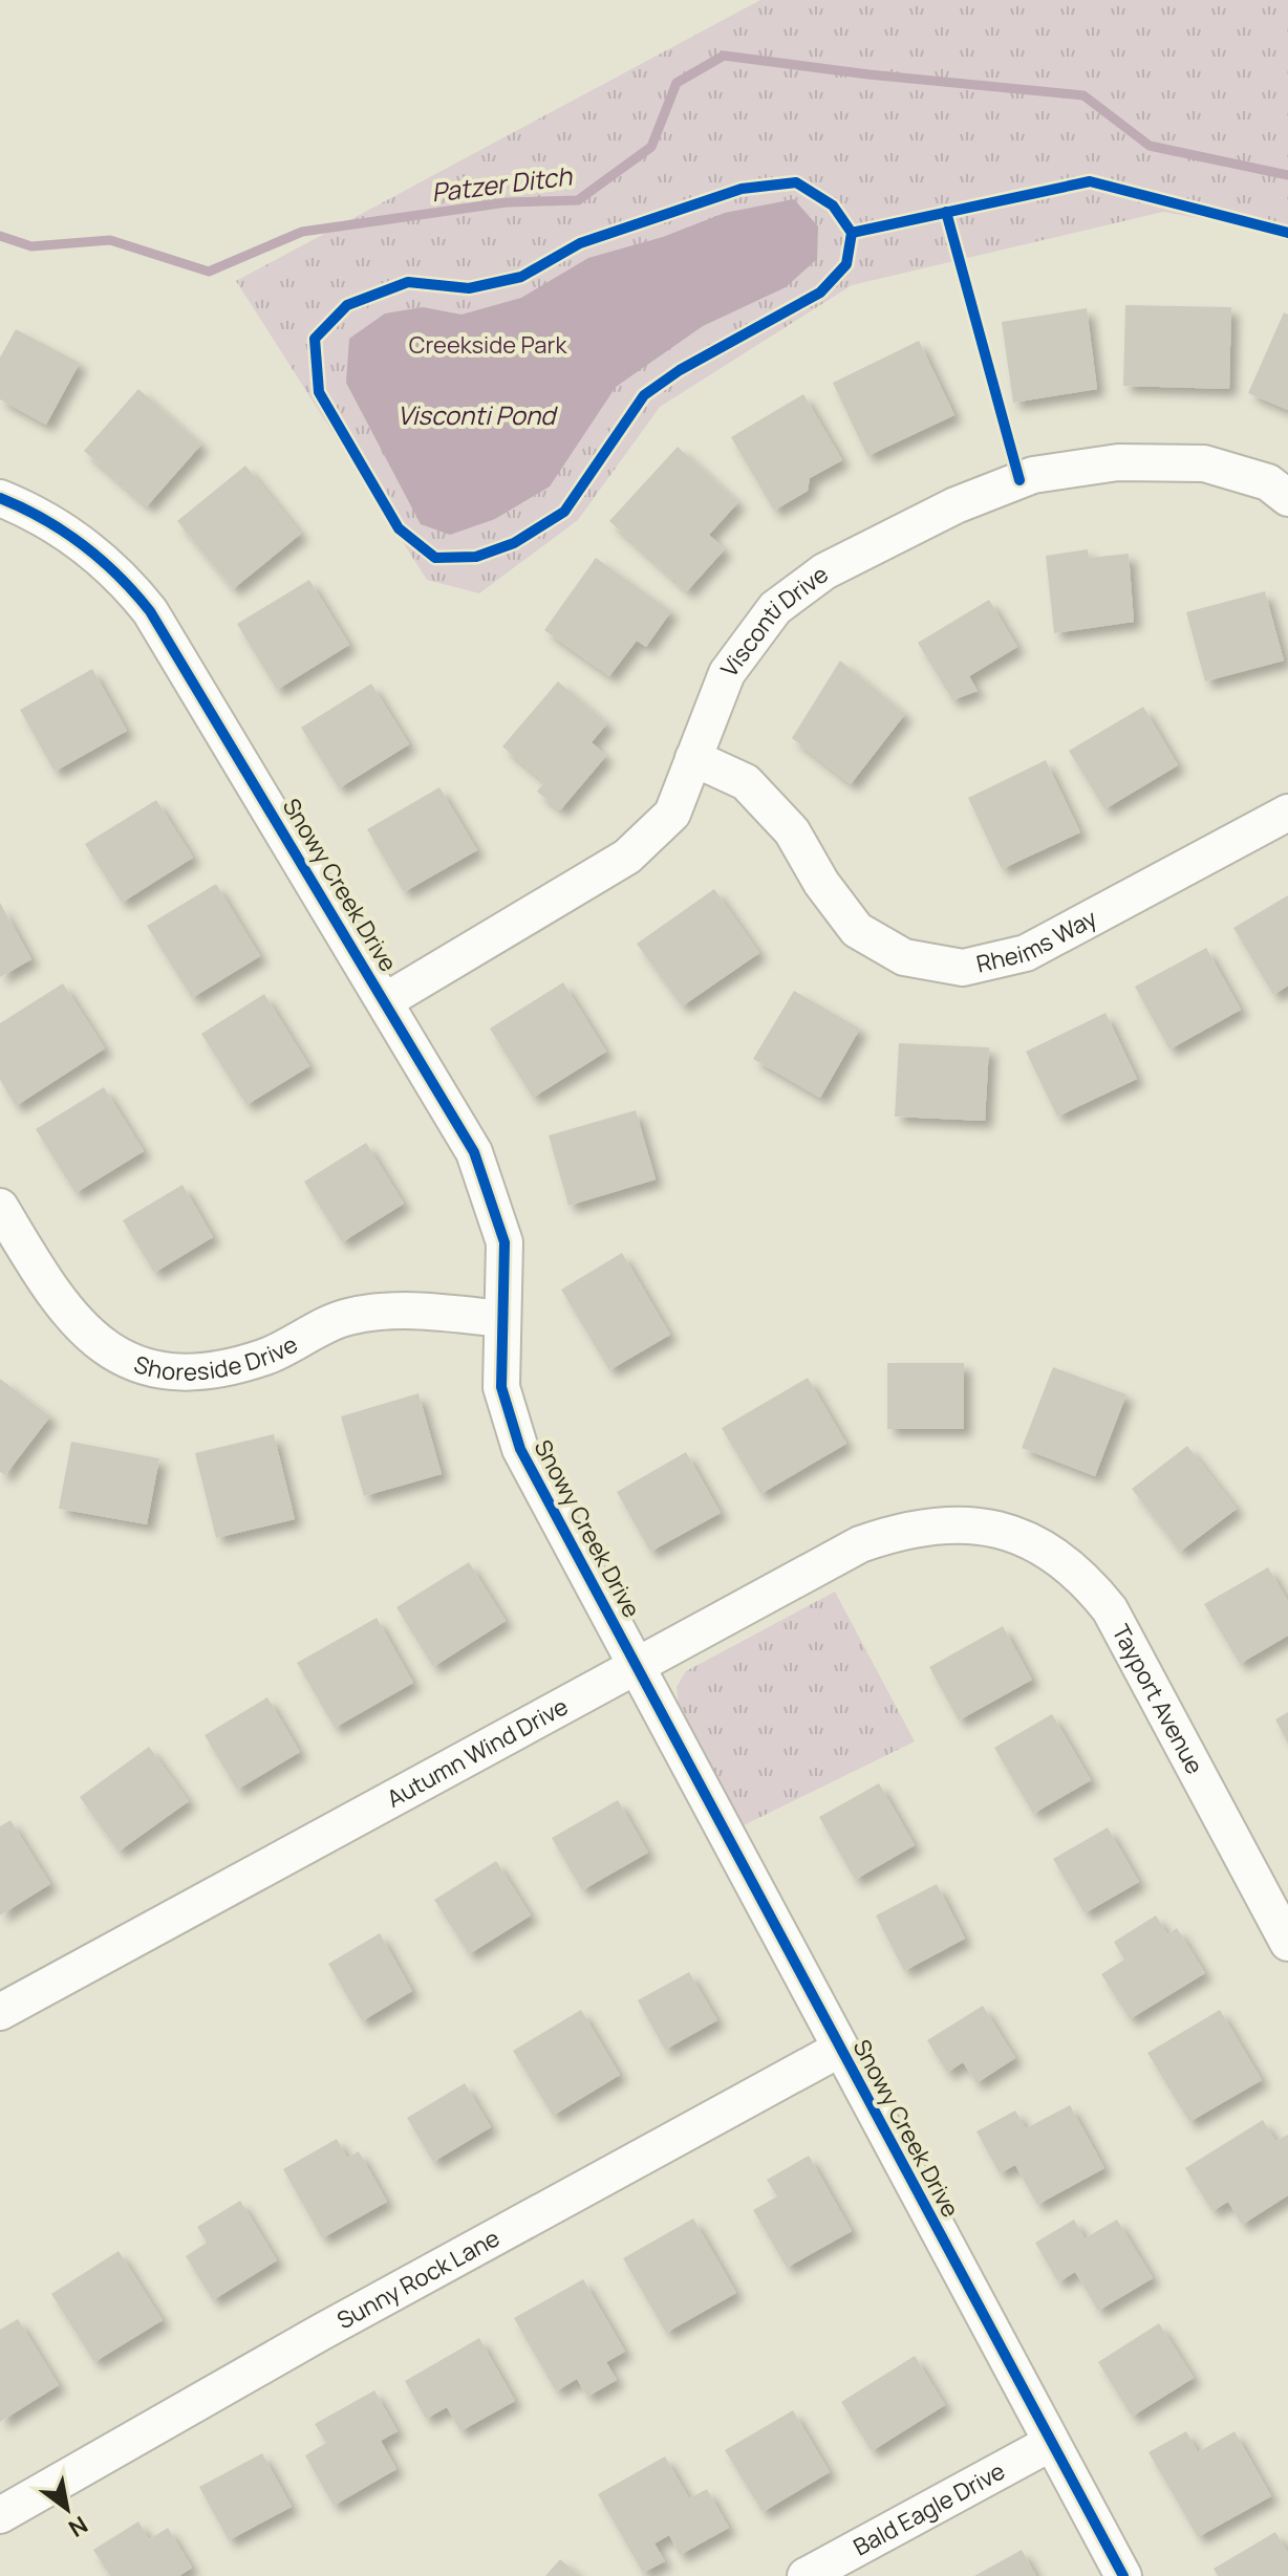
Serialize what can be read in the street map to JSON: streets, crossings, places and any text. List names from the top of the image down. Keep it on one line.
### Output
{"streets":{"street":["Visconti Drive","Snowy Creek Drive","Rheims Way","Shoreside Drive","Tayport Avenue","Autumn Wind Drive","Sunny Rock Lane","Bald Eagle Drive"]},"crossings":[["Visconti Drive","Snowy Creek Drive"],["Visconti Drive","Rheims Way"],["Snowy Creek Drive","Shoreside Drive"],["Snowy Creek Drive","Autumn Wind Drive"],["Snowy Creek Drive","Sunny Rock Lane"],["Snowy Creek Drive","Bald Eagle Drive"],["Tayport Avenue","Autumn Wind Drive"]],"water":["Patzer Ditch","Visconti Pond"],"parks":["Creekside Park"],"north":"bottom right"}
